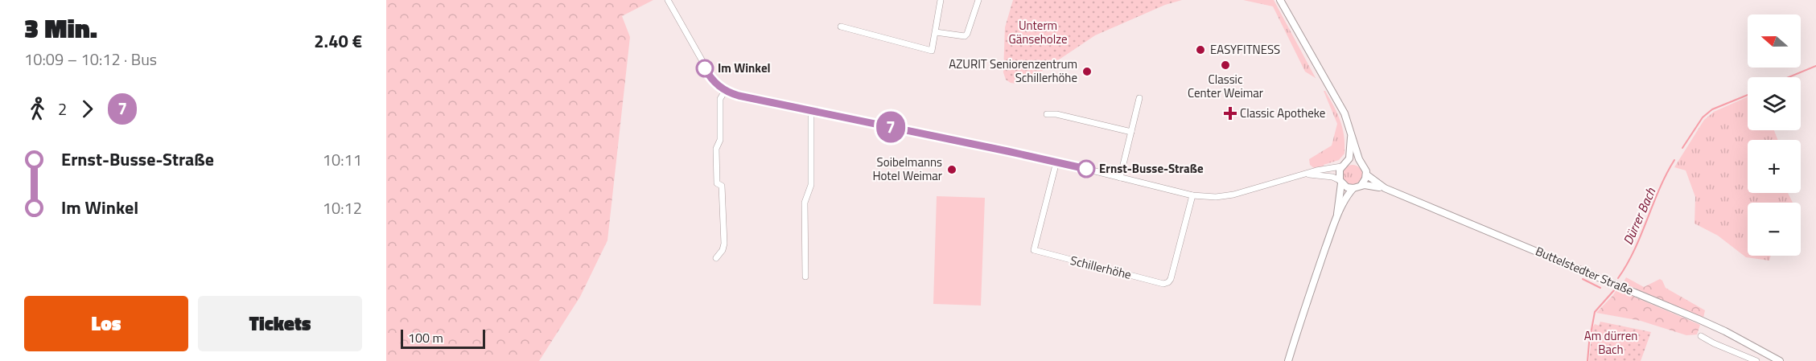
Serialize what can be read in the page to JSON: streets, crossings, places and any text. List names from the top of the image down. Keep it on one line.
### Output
{"streets":{"main road":["Buttelstedter Straße"],"street":["Schillerhöhe"]},"water":["Dürrer Bach"],"parks":["Unterm Gänseholze","Am dürren Bach"],"places":{"other":["EASYFITNESS","Classic Center Weimar","Im Winkel","AZURIT Seniorenzentrum Schillerhöhe","Ernst-Busse-Straße","Soibelmanns Hotel Weimar"],"health":["Classic Apotheke"]},"lines":["bus line 7"],"scale_bar":"100 m","north":"left","page":{"heading":["3 Min.","10:09 – 10:12 · Bus","2.40 €"],"on_map":"7","map_buttons":["+","−"],"legs":["2","7"],"list":[{"name":"Ernst-Busse-Straße","value":"10:11"},{"name":"Im Winkel","value":"10:12"}],"buttons":["Los","Tickets"],"scale":"100 m"}}
